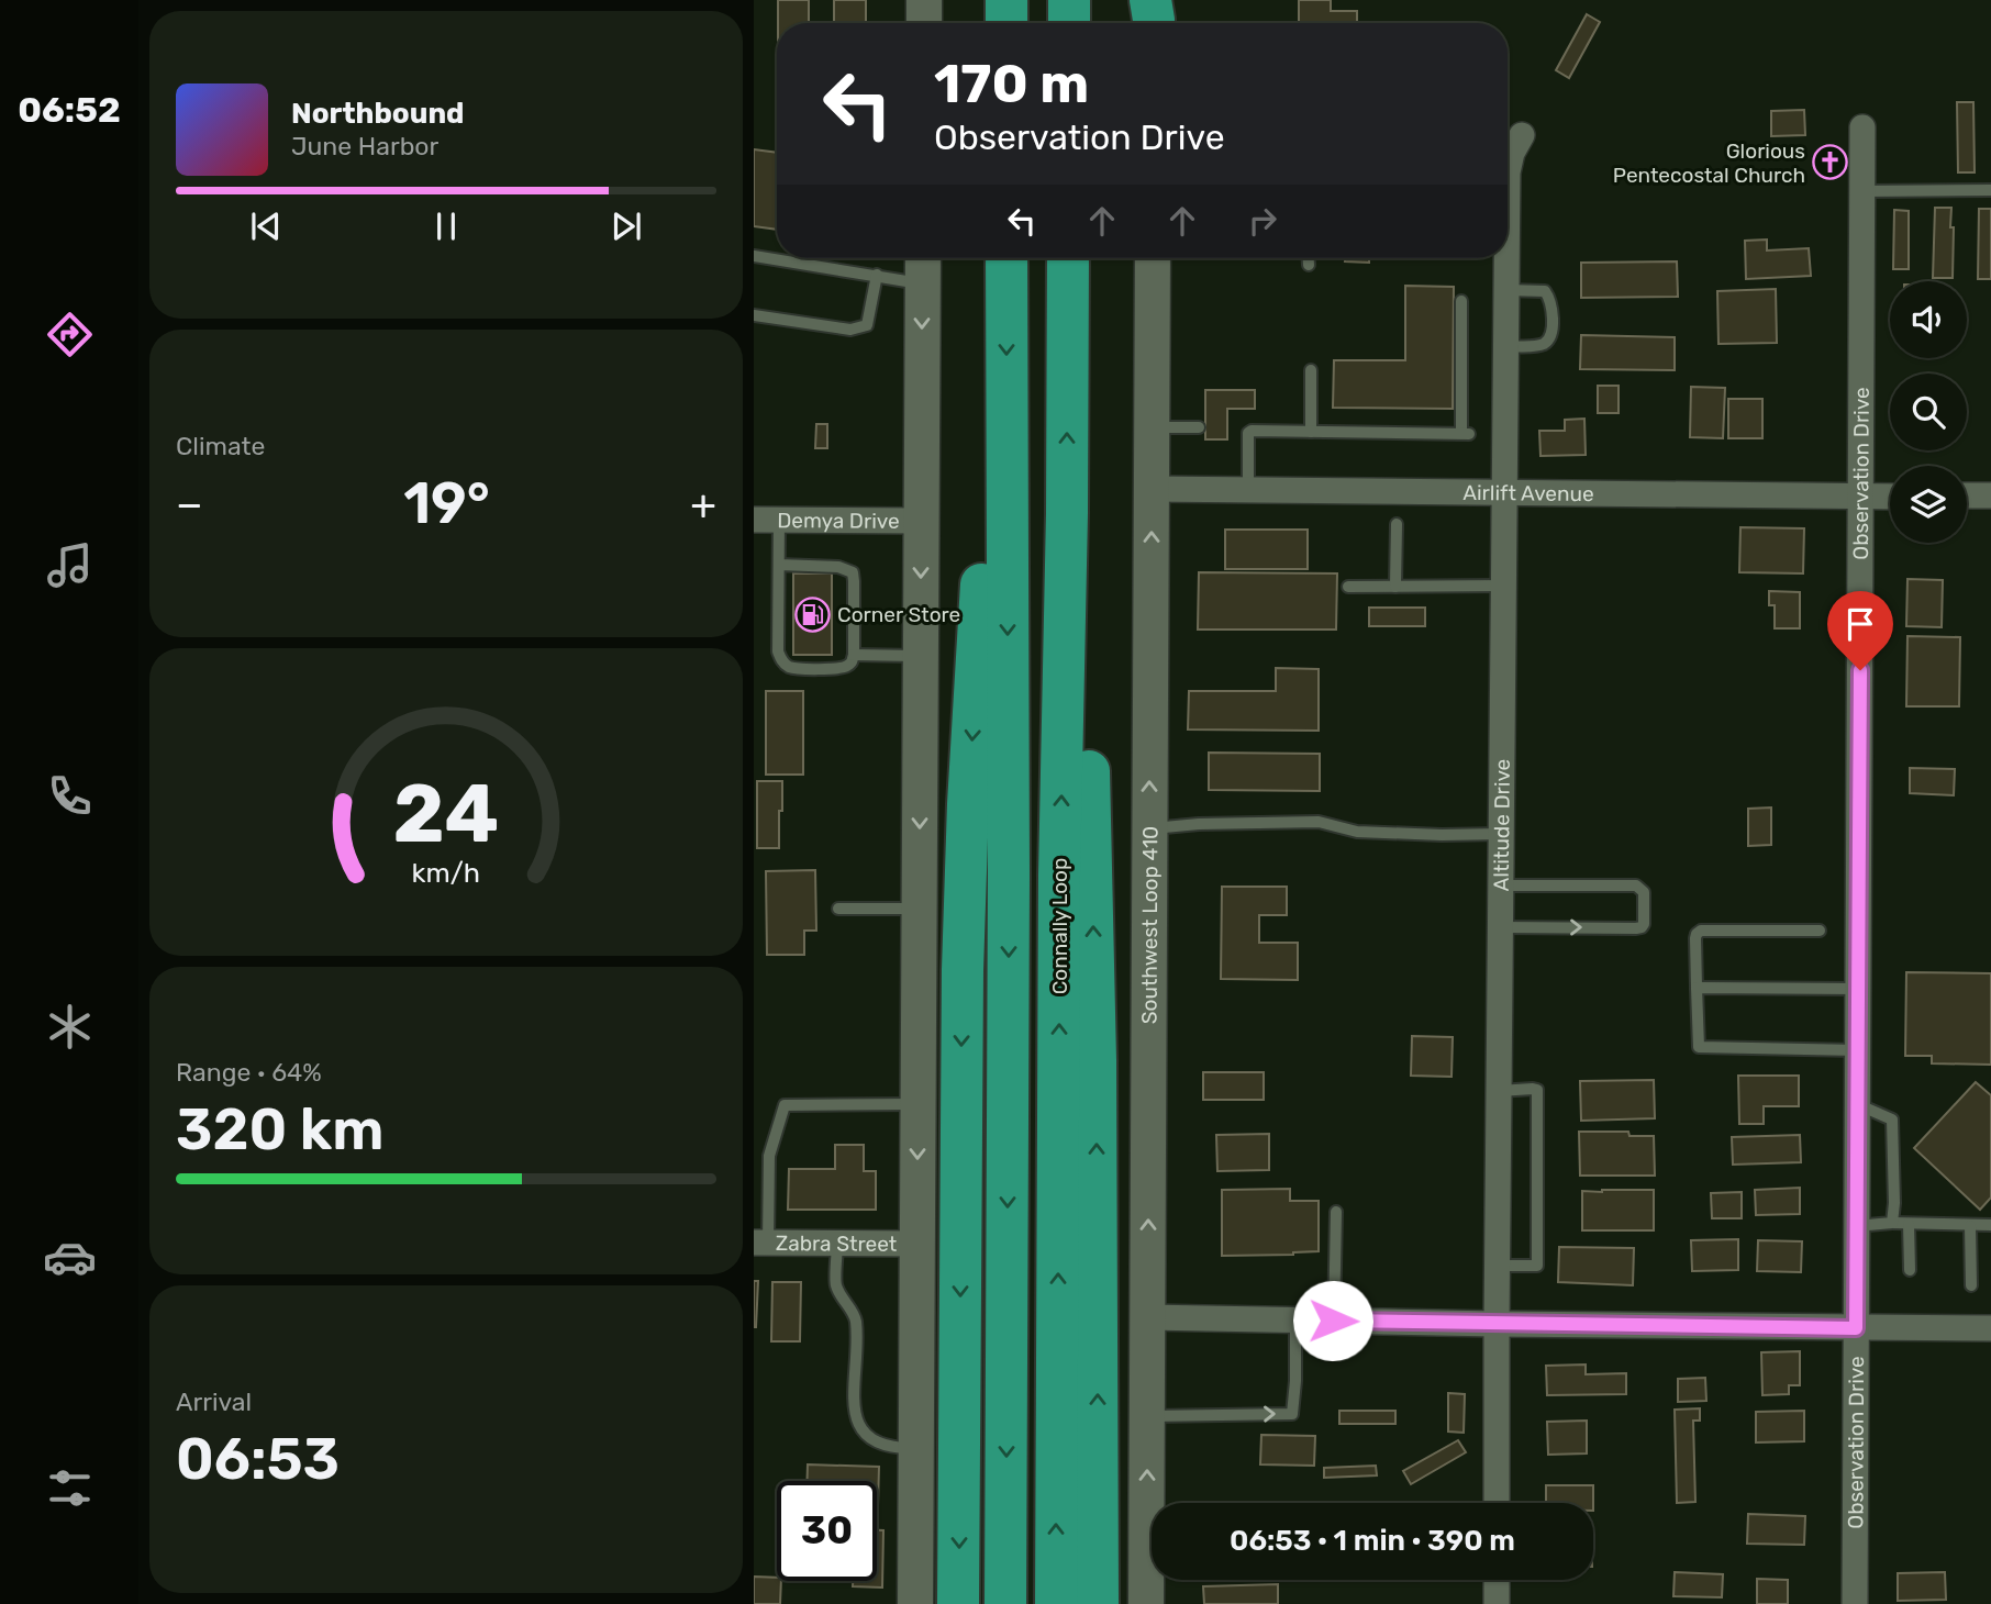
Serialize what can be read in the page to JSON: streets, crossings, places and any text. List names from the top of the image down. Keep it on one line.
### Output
{"streets":{"highway":["Connally Loop"],"main road":["Southwest Loop 410"],"street":["Observation Drive","Airlift Avenue","Demya Drive","Altitude Drive","Zabra Street"]},"crossings":[["Observation Drive","Airlift Avenue"],["Airlift Avenue","Altitude Drive"],["Airlift Avenue","Southwest Loop 410"]],"places":{"church":["Glorious Pentecostal Church"],"fuel station":["Corner Store"]},"page":{"tabs":"06:52","turn":["170 m","Observation Drive"],"song":["Northbound","June Harbor"],"tile":["Climate",["Range · 64%","320 km"],["Arrival","06:53"]],"heat":["−","19°","+"],"limit":"30","trip":"06:53 · 1 min · 390 m","gauge":["24","km/h"]}}
